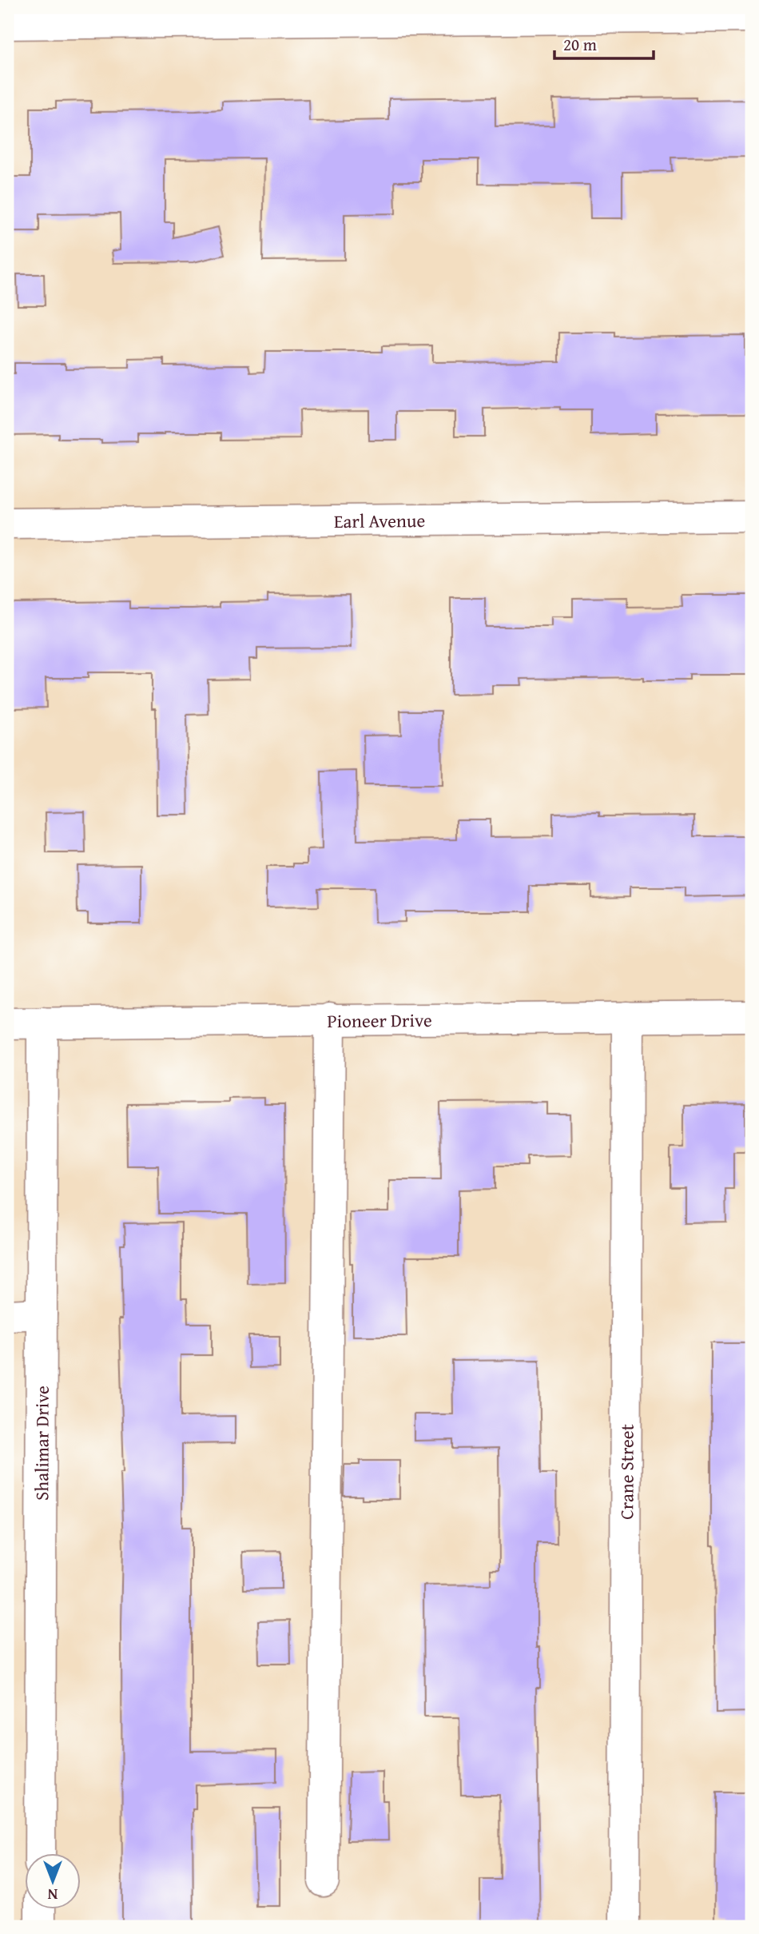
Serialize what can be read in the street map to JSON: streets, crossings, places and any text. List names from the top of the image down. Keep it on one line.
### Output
{"streets":{"street":["Earl Avenue","Pioneer Drive","Shalimar Drive","Crane Street"]},"crossings":[["Pioneer Drive","Shalimar Drive"],["Pioneer Drive","Crane Street"]],"scale_bar":"20 m","north":"bottom"}
